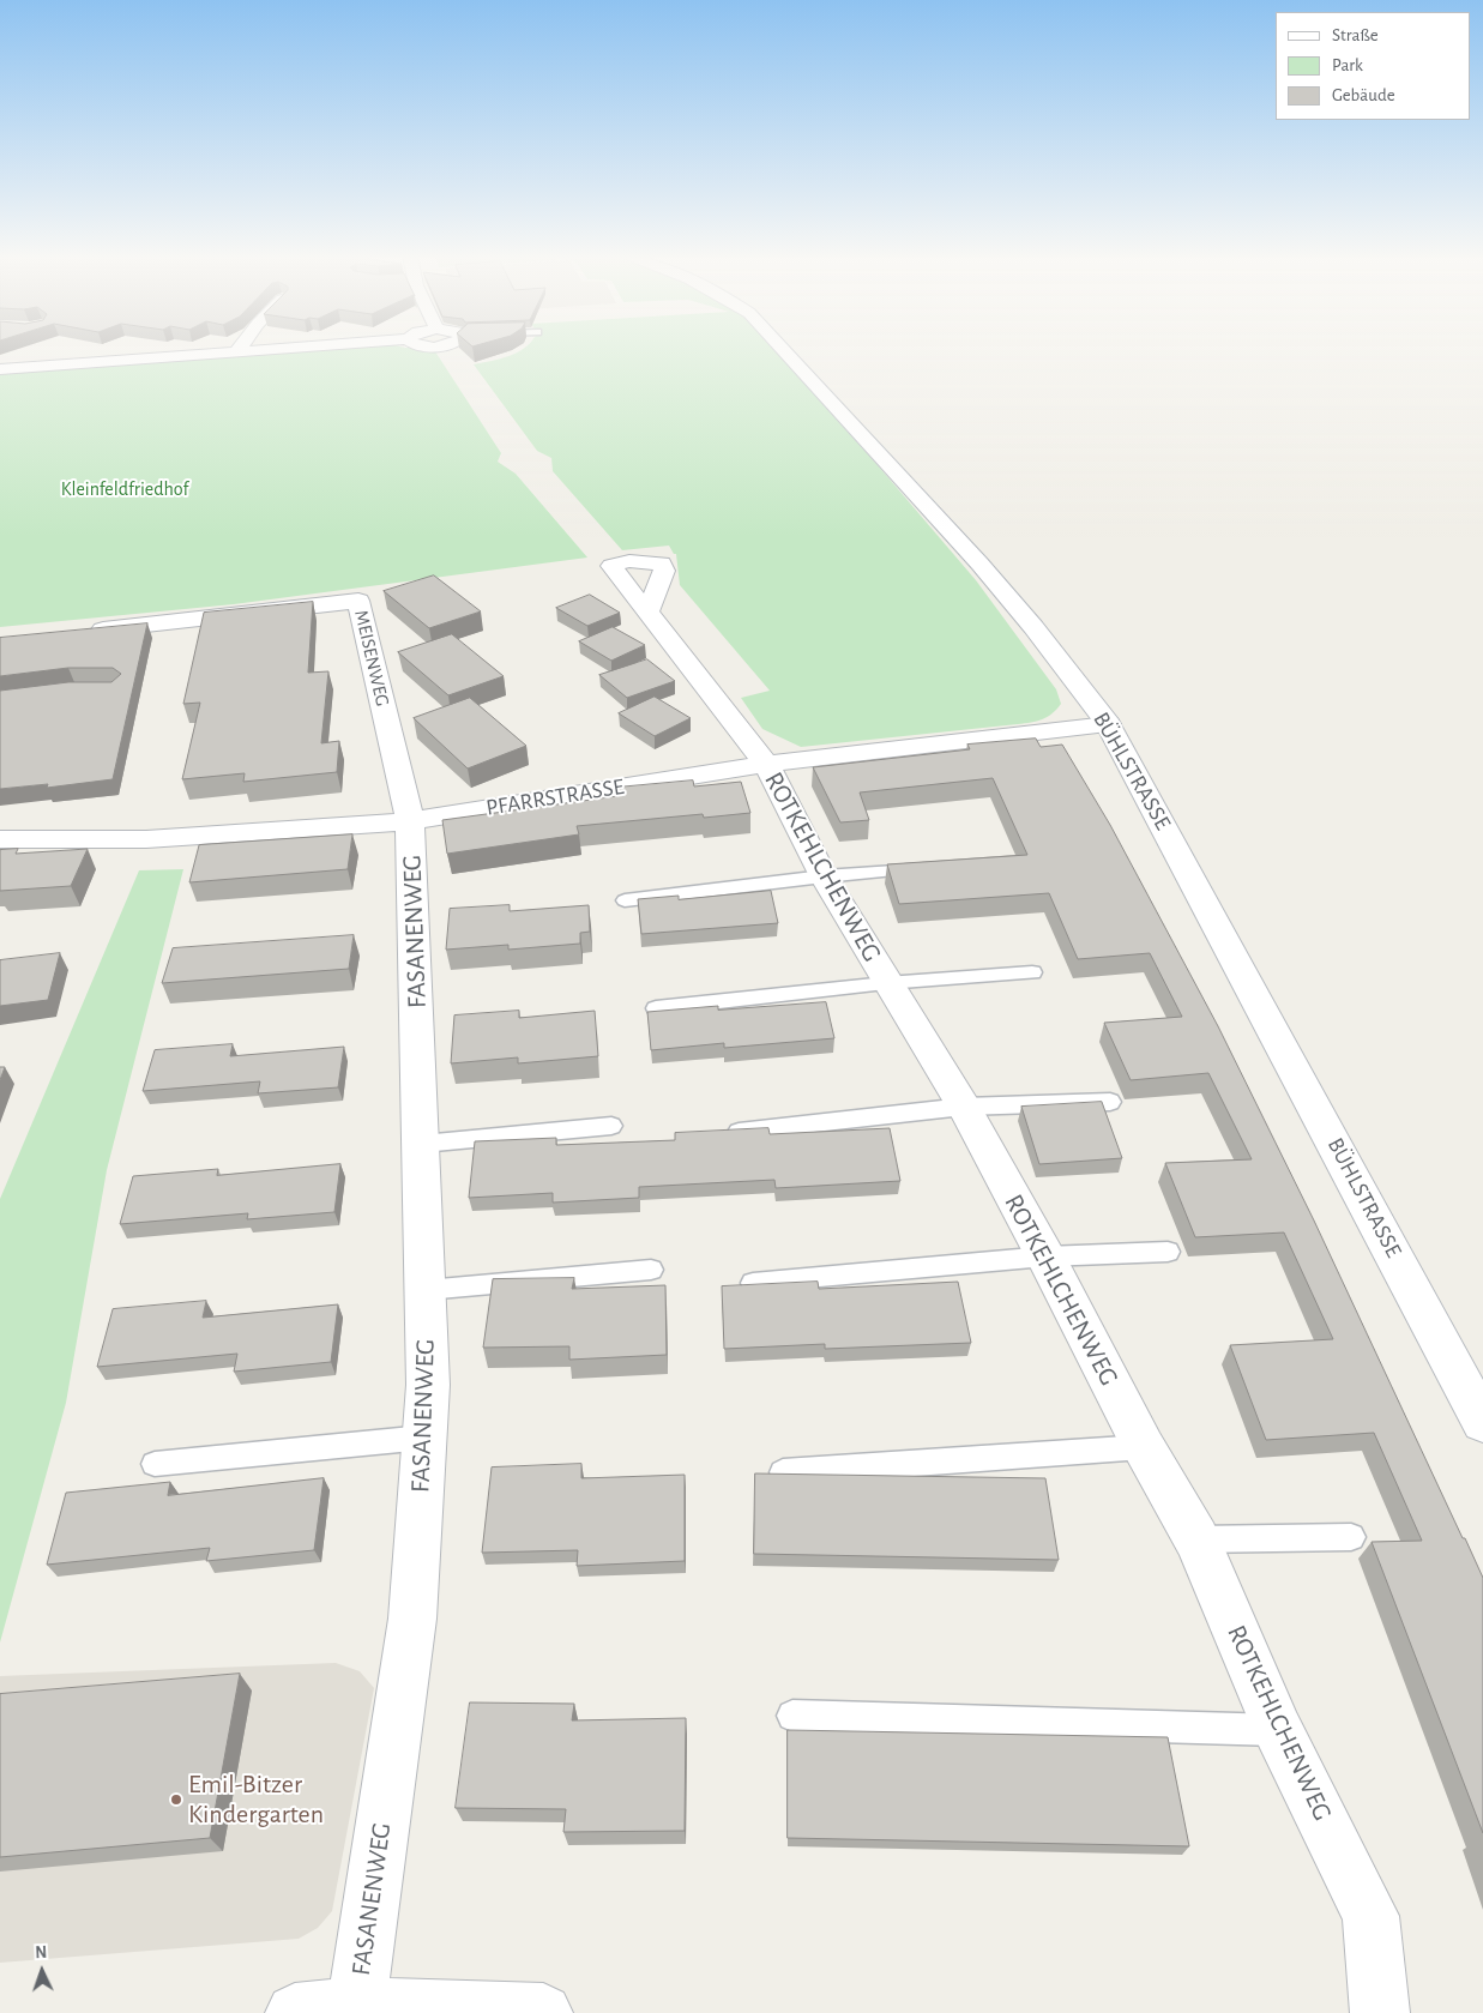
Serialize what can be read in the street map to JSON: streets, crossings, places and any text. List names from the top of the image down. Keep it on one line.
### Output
{"streets":{"street":["MEISENWEG","BÜHLSTRASSE","PFARRSTRASSE","ROTKEHLCHENWEG","FASANENWEG"]},"crossings":[["MEISENWEG","PFARRSTRASSE"],["MEISENWEG","FASANENWEG"],["BÜHLSTRASSE","PFARRSTRASSE"],["PFARRSTRASSE","ROTKEHLCHENWEG"],["PFARRSTRASSE","FASANENWEG"]],"parks":["Kleinfeldfriedhof"],"places":["Emil-Bitzer Kindergarten"],"legend":["Straße","Park","Gebäude"],"north":"top"}
